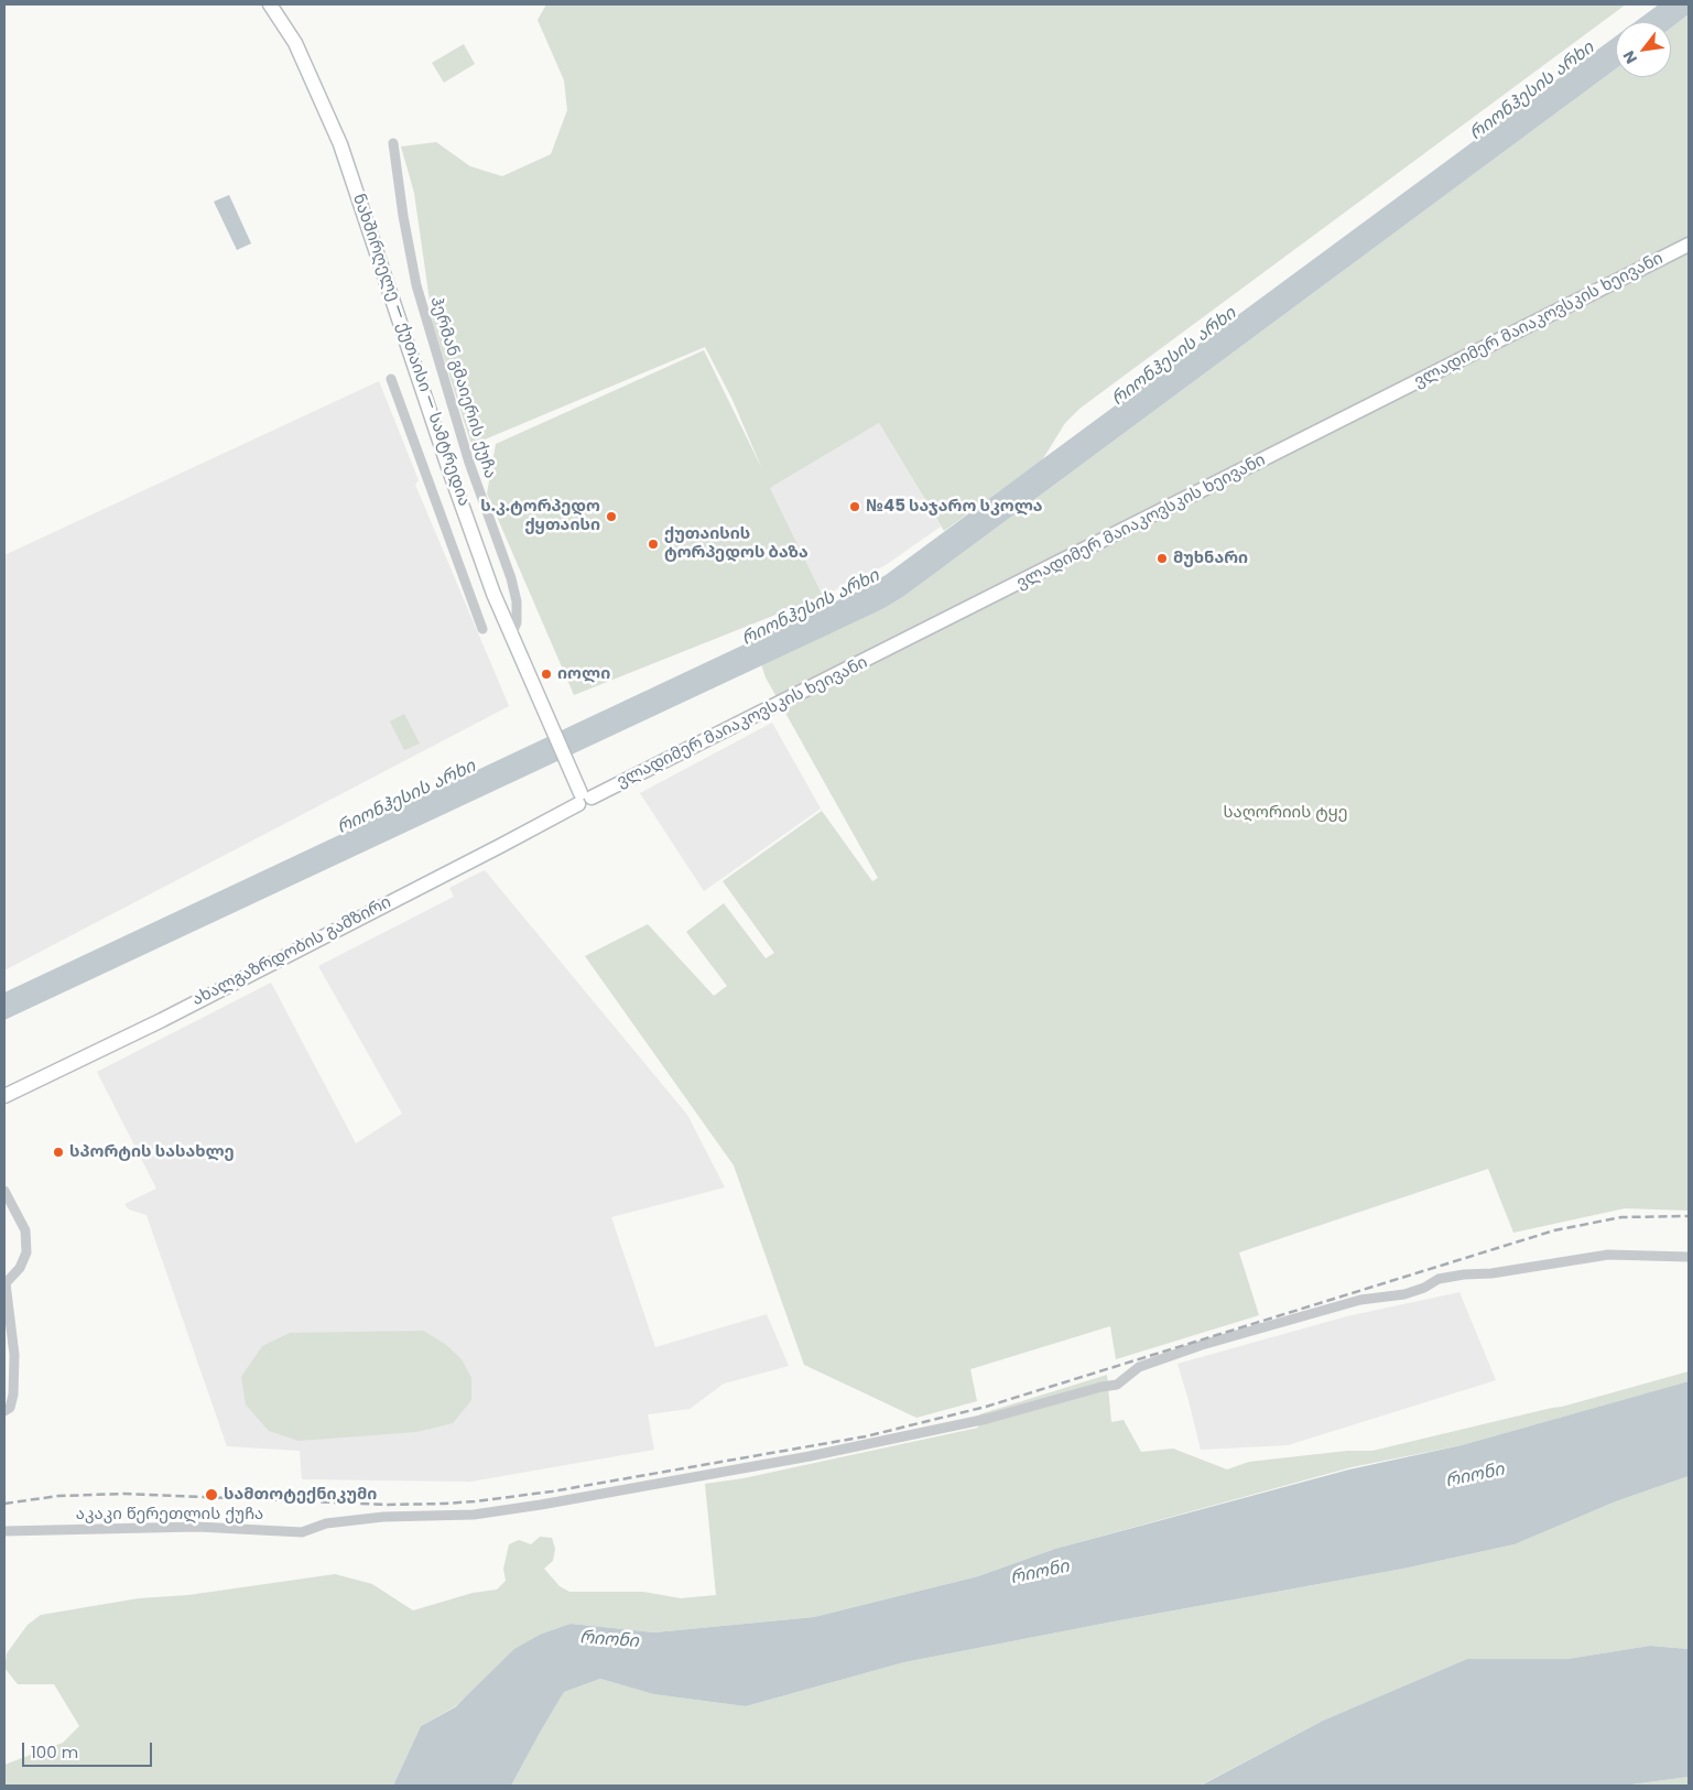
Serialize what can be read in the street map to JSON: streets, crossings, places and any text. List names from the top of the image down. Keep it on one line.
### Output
{"streets":{"main road":["ვლადიმერ მაიაკოვსკის ხეივანი","ნახშირღელე — ქუთაისი — სამტრედია","ახალგაზრდობის გამზირი"],"street":["ჰერმან გმაიერის ქუჩა","აკაკი წერეთლის ქუჩა"]},"crossings":[["ვლადიმერ მაიაკოვსკის ხეივანი","ნახშირღელე — ქუთაისი — სამტრედია"],["ვლადიმერ მაიაკოვსკის ხეივანი","ახალგაზრდობის გამზირი"],["ნახშირღელე — ქუთაისი — სამტრედია","ჰერმან გმაიერის ქუჩა"],["ნახშირღელე — ქუთაისი — სამტრედია","ახალგაზრდობის გამზირი"]],"water":["რიონჰესის არხი","რიონი"],"parks":["საღორიის ტყე"],"places":["№45 საჯარო სკოლა","ს.კ.ტორპედო ქყთაისი","ქუთაისის ტორპედოს ბაზა","მუხნარი","იოლი","სპორტის სასახლე","სამთოტექნიკუმი"],"scale_bar":"100 m","north":"bottom left"}
